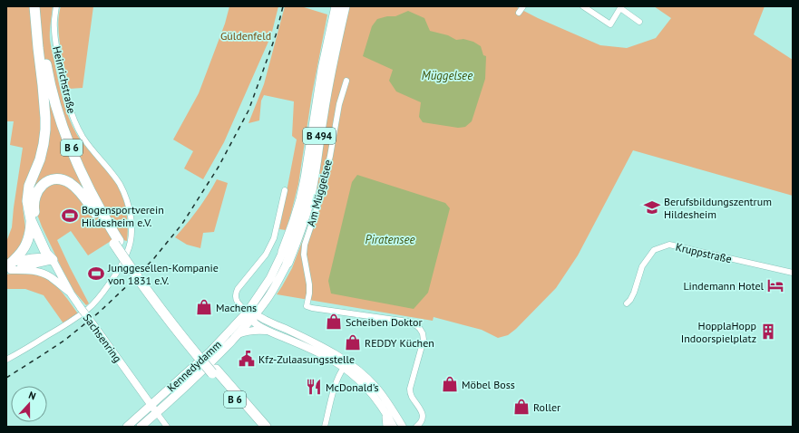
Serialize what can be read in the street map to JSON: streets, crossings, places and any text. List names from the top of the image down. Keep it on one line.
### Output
{"streets":{"highway":["B 494","B 6"],"main road":["Kennedydamm"],"street":["Heinrichstraße","Am Müggelsee","Kruppstraße","Sachsenring"]},"crossings":[["B 494","Kennedydamm"],["Sachsenring","Kennedydamm"]],"water":["Müggelsee","Piratensee"],"parks":["Güldenfeld"],"places":{"school or university":["Berufsbildungszentrum Hildesheim"],"sports":["Bogensportverein Hildesheim e.V.","Junggesellen-Kompanie von 1831 e.V."],"hotel":["Lindemann Hotel"],"shop":["Machens","Scheiben Doktor","REDDY Küchen","Möbel Boss","Roller"],"building":["HopplaHopp Indoorspielplatz"],"public building":["Kfz-Zulaasungsstelle"],"restaurant":["McDonald's"]},"north":"top"}
